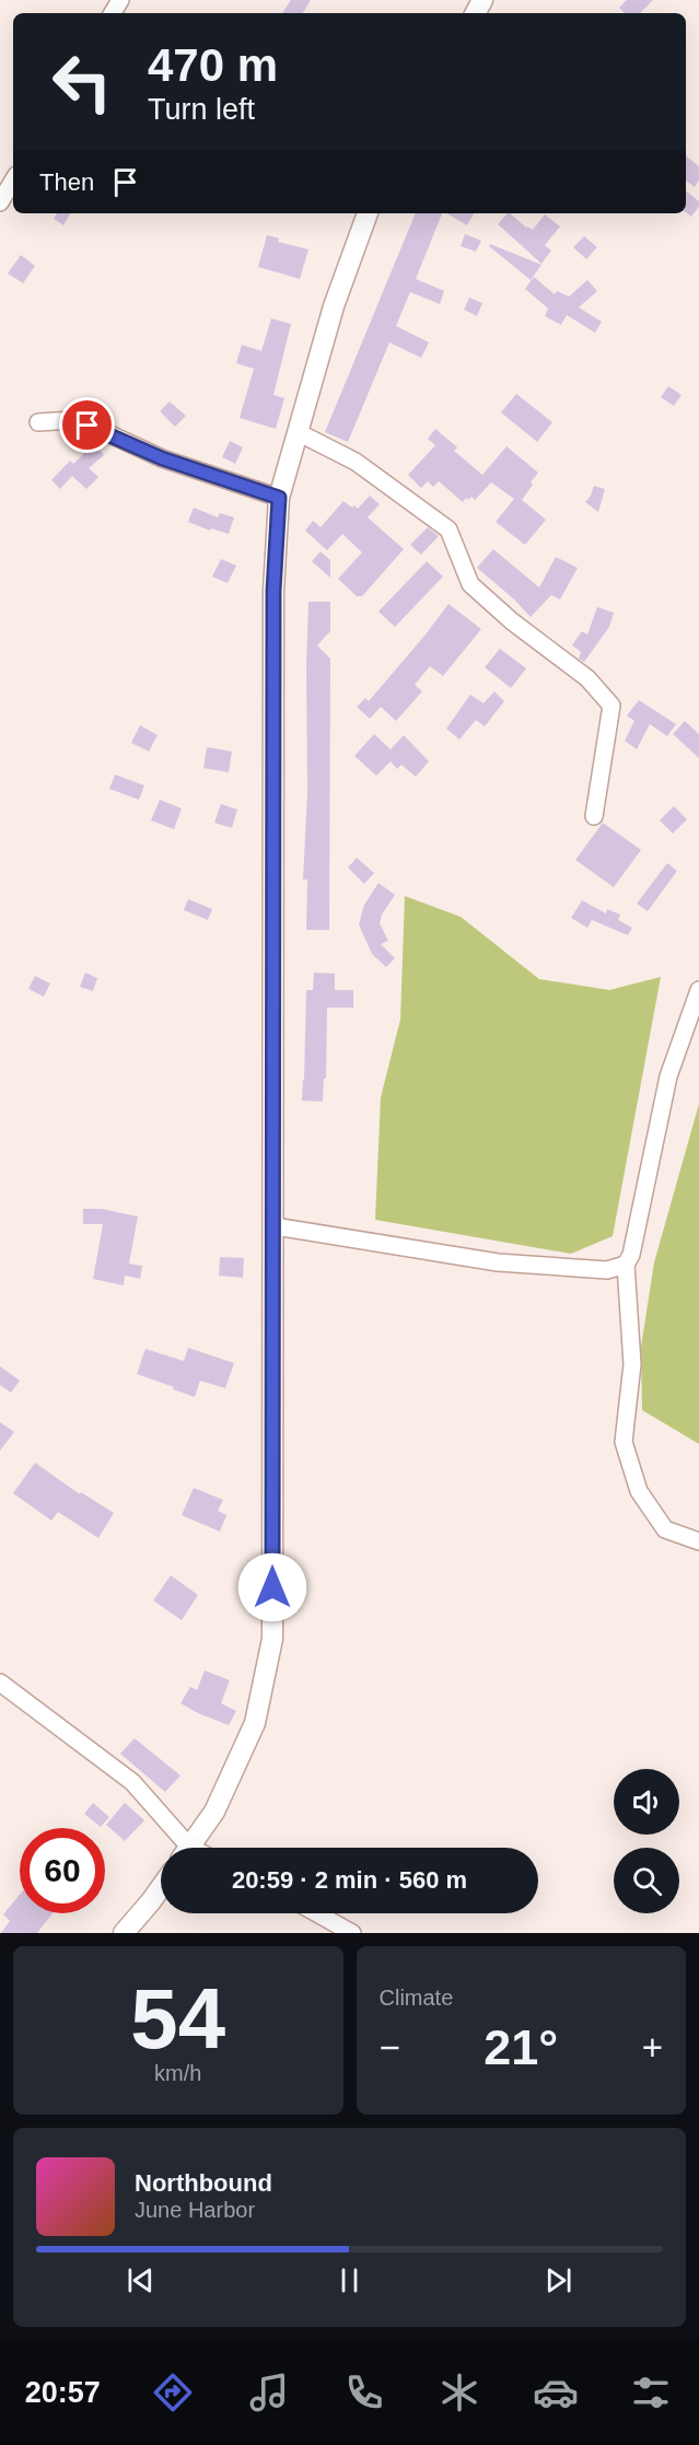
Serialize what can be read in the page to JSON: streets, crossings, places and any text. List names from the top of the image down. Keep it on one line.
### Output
{"page":{"turn":["470 m","Turn left"],"then":"Then","limit":"60","trip":"20:59 · 2 min · 560 m","tile":[["54","km/h"],"Climate"],"heat":["−","21°","+"],"song":["Northbound","June Harbor"],"tabs":"20:57"}}
